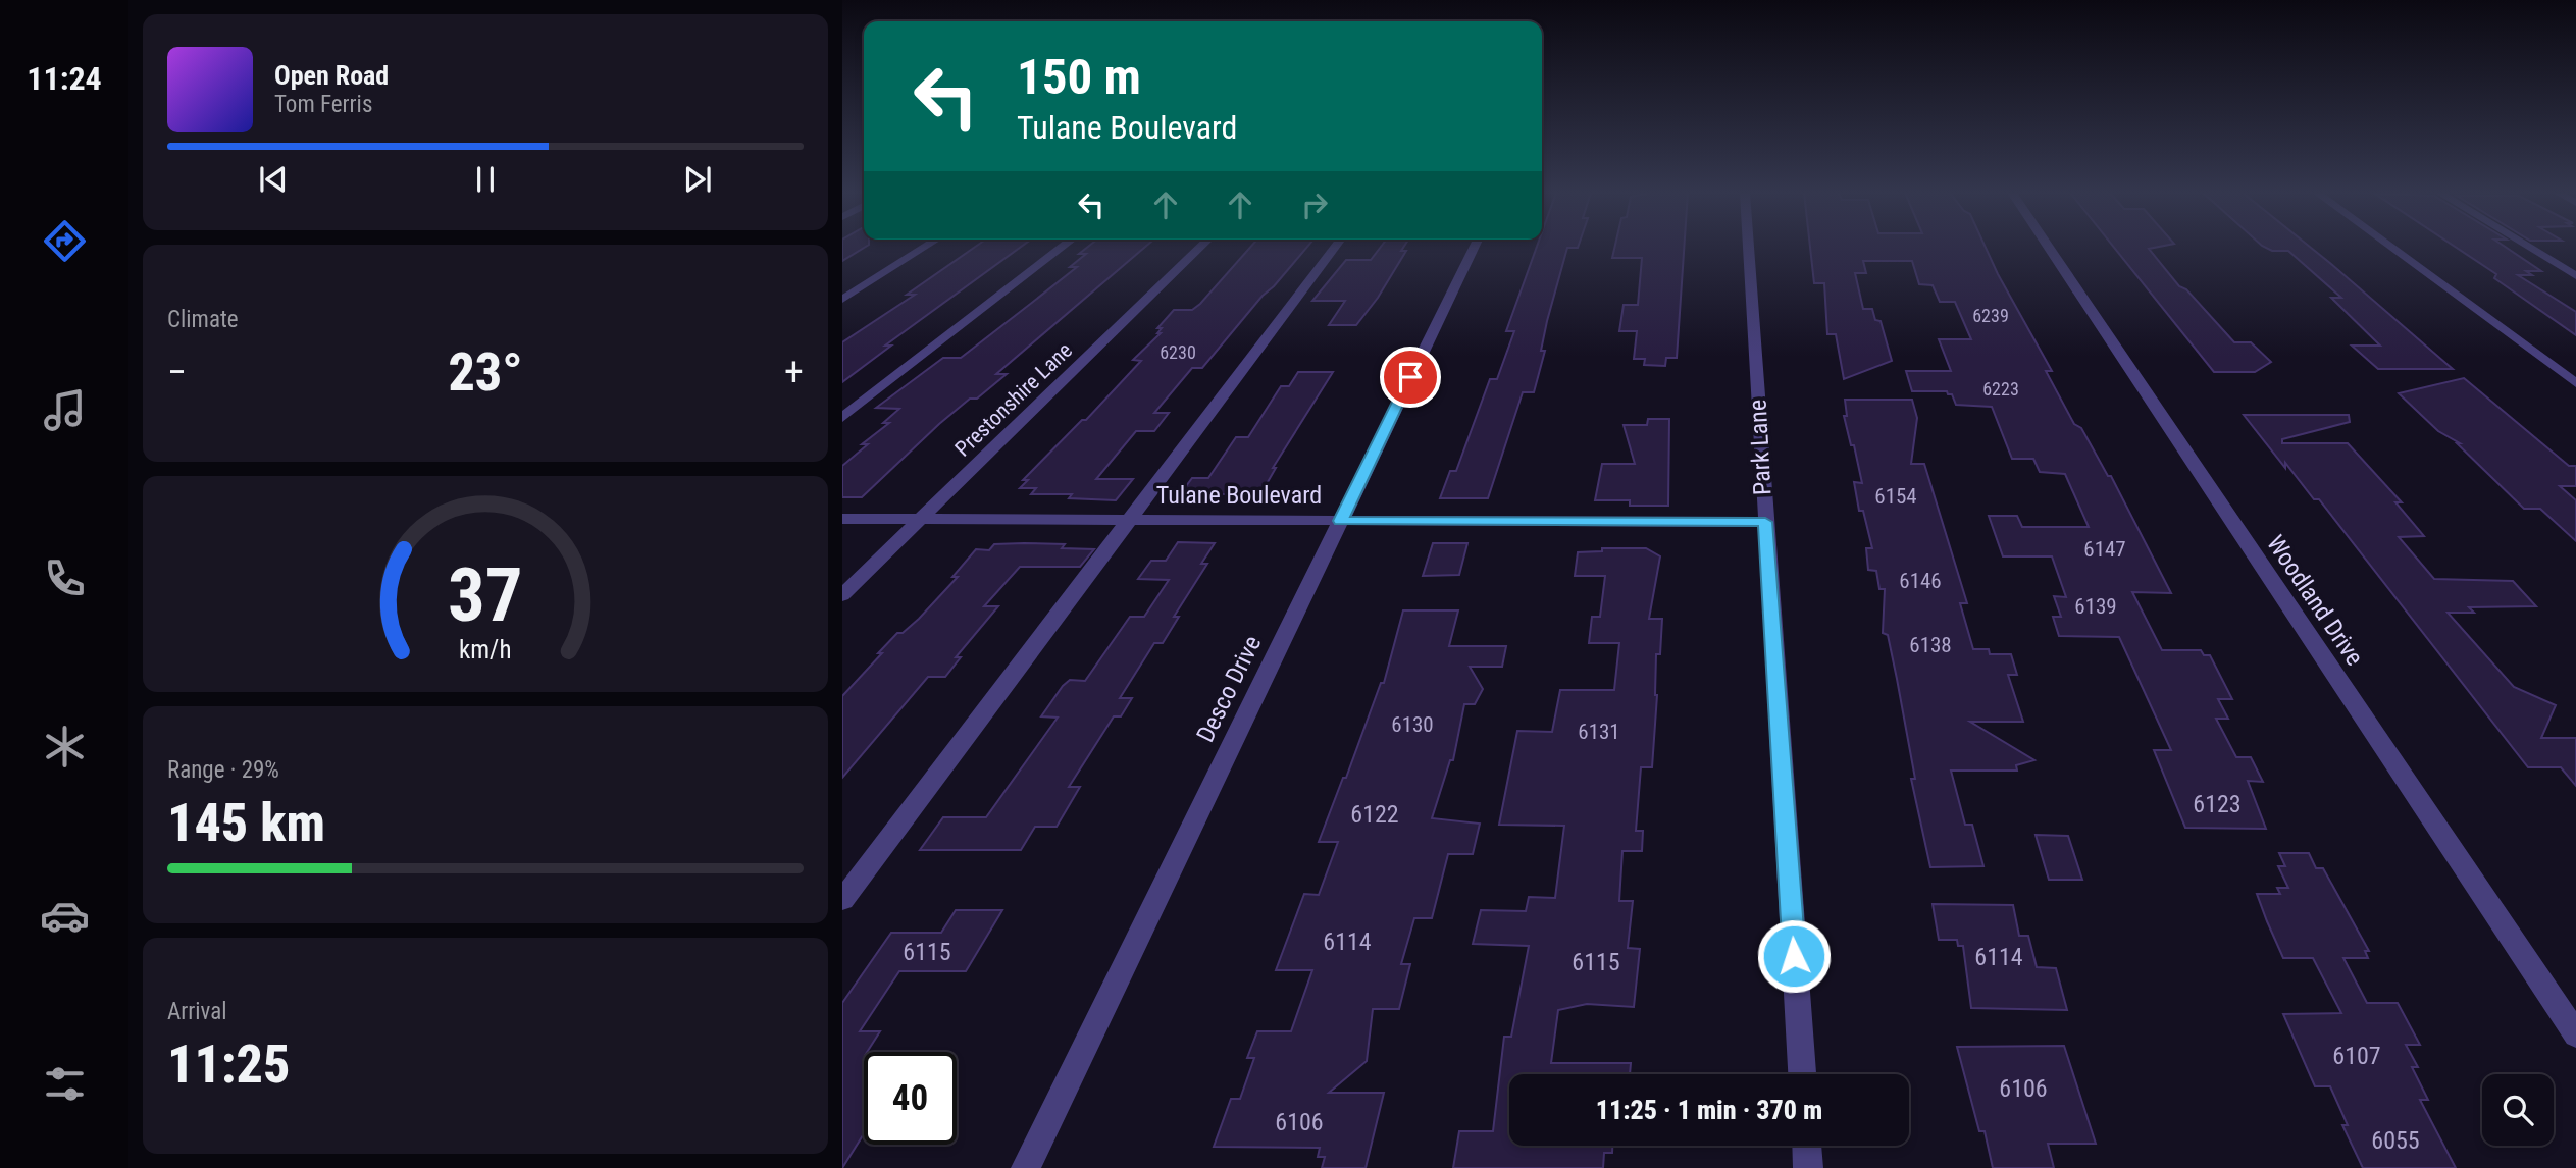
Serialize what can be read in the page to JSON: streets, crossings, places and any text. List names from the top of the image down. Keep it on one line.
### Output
{"streets":{"street":["Prestonshire Lane","Park Lane","Tulane Boulevard","Woodland Drive","Desco Drive"]},"crossings":[["Prestonshire Lane","Tulane Boulevard"],["Park Lane","Tulane Boulevard"],["Tulane Boulevard","Desco Drive"]],"house_numbers":["6239","6230","6223","6154","6147","6146","6139","6138","6130","6131","6123","6122","6114","6115","6114","6115","6107","6106","6106","6055"],"page":{"tabs":"11:24","turn":["150 m","Tulane Boulevard"],"song":["Open Road","Tom Ferris"],"tile":["Climate",["Range · 29%","145 km"],["Arrival","11:25"]],"heat":["−","23°","+"],"limit":"40","trip":"11:25 · 1 min · 370 m","gauge":["37","km/h"]}}
